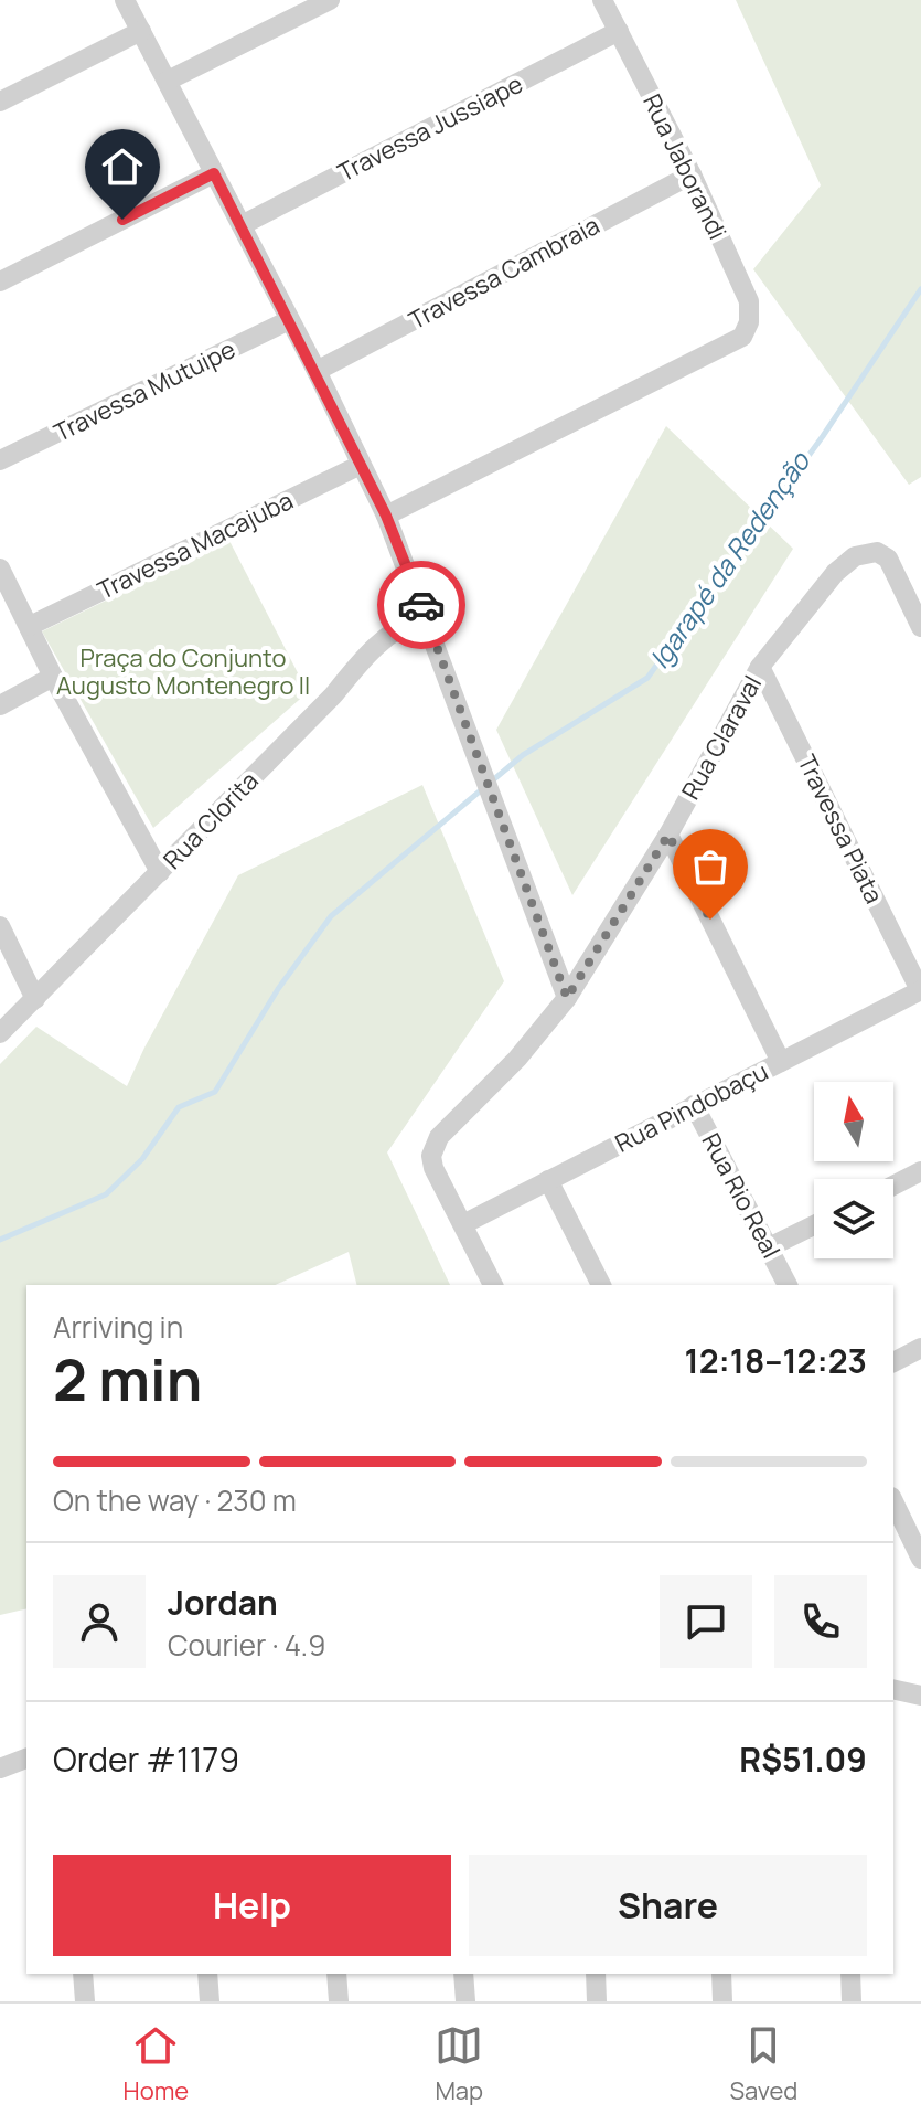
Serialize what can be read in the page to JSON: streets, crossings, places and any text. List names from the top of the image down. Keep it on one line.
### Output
{"streets":{"street":["Travessa Jussiape","Rua Jaborandi","Travessa Cambraia","Travessa Mutuipe","Travessa Macajuba","Rua Claraval","Rua Clorita","Travessa Piata","Rua Pindobaçu","Rua Rio Real"]},"crossings":[["Travessa Jussiape","Rua Jaborandi"],["Rua Jaborandi","Travessa Cambraia"],["Rua Claraval","Travessa Piata"],["Rua Claraval","Rua Pindobaçu"],["Travessa Piata","Rua Pindobaçu"],["Rua Pindobaçu","Rua Rio Real"]],"water":["Igarapé da Redenção"],"parks":["Praça do Conjunto Augusto Montenegro II"],"north":"top","page":{"heading":["2 min","Arriving in","12:18–12:23"],"panel":["Jordan","Courier · 4.9","Order #1179","R$51.09"],"bar":"On the way · 230 m","buttons":["Help","Share"],"tabs":["Home","Map","Saved"]}}
